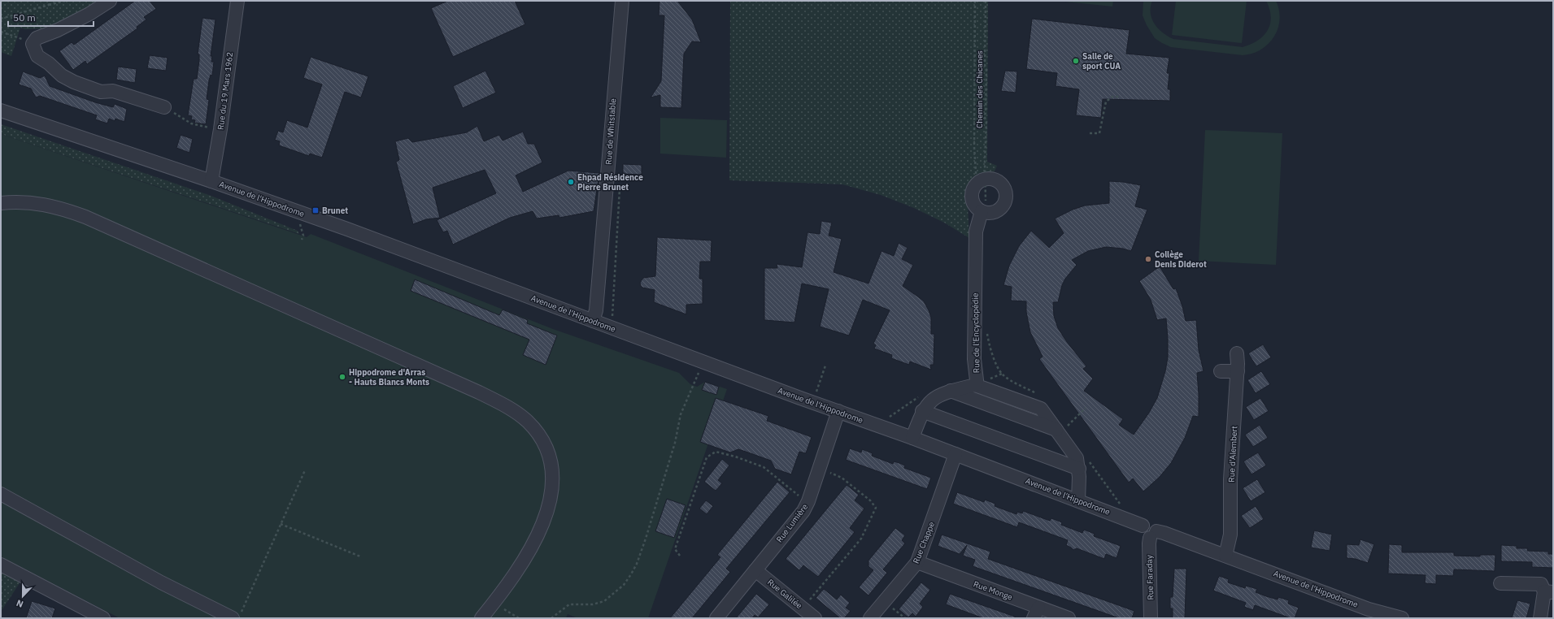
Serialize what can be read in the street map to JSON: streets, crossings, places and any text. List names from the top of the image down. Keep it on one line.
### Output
{"streets":{"street":["Rue du 19 Mars 1962","Rue de Whitstable","Avenue de l'Hippodrome","Rue de l'Encyclopédie","Rue d'Alembert","Rue Lumière","Rue Chappe","Rue Faraday","Rue Monge","Rue Galilée"],"path":["Chemin des Chicanes"]},"crossings":[["Rue du 19 Mars 1962","Avenue de l'Hippodrome"],["Rue de Whitstable","Avenue de l'Hippodrome"],["Avenue de l'Hippodrome","Rue de l'Encyclopédie"],["Avenue de l'Hippodrome","Rue d'Alembert"],["Avenue de l'Hippodrome","Rue Lumière"],["Avenue de l'Hippodrome","Rue Chappe"],["Avenue de l'Hippodrome","Rue Faraday"],["Rue Lumière","Rue Galilée"],["Rue Chappe","Rue Monge"]],"places":{"other":["Salle de sport CUA","Ehpad Résidence Pierre Brunet","Collège Denis Diderot","Hippodrome d'Arras - Hauts Blancs Monts"],"transit":["Brunet"]},"scale_bar":"50 m","north":"bottom"}
